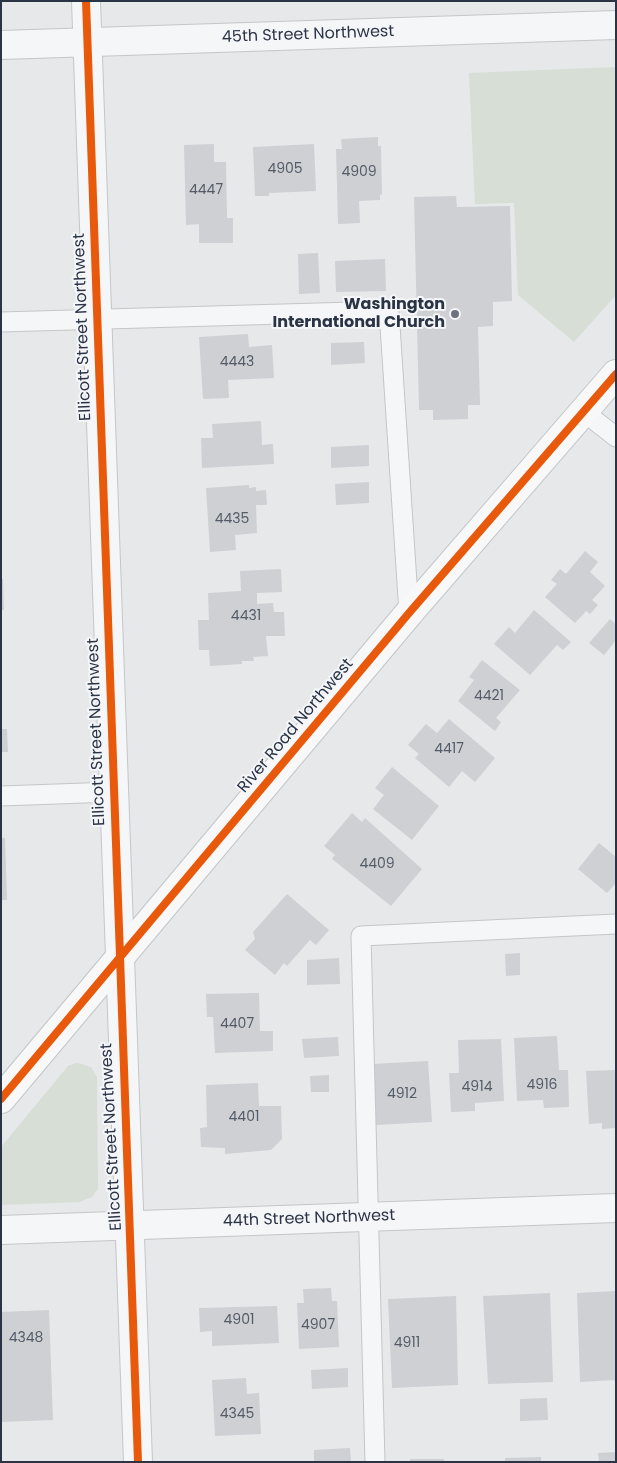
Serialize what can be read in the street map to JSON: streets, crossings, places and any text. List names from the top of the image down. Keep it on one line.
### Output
{"streets":{"main road":["River Road Northwest"],"street":["45th Street Northwest","Ellicott Street Northwest","44th Street Northwest"]},"crossings":[["45th Street Northwest","Ellicott Street Northwest"],["Ellicott Street Northwest","River Road Northwest"],["Ellicott Street Northwest","44th Street Northwest"]],"places":["Washington International Church"],"house_numbers":["4905","4909","4447","4443","4435","4431","4421","4417","4409","4407","4916","4914","4912","4401","4901","4907","4348","4911","4345"]}
